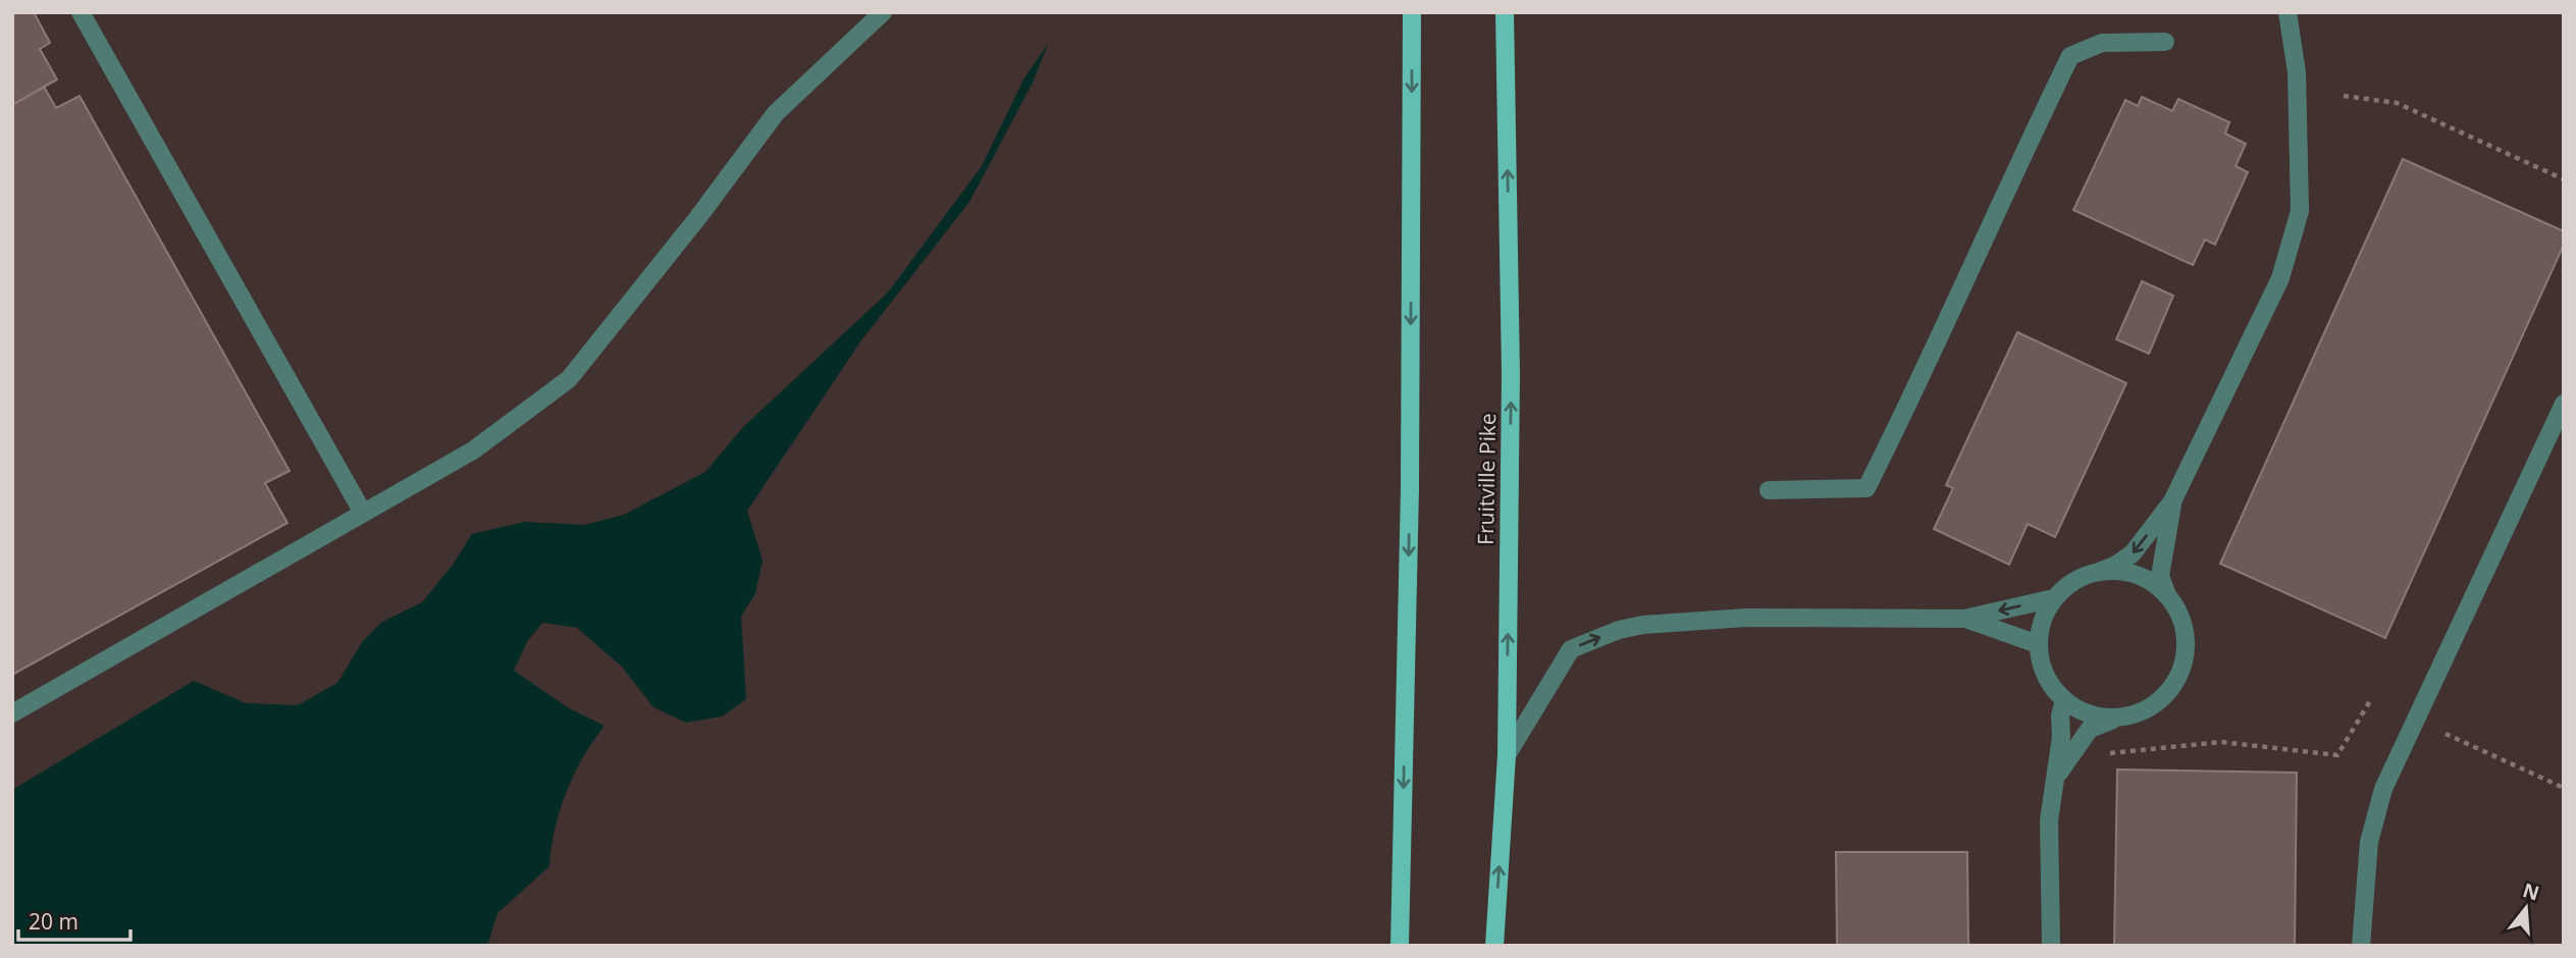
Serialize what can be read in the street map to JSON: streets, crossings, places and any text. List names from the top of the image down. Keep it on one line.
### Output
{"streets":{"main road":["Fruitville Pike"]},"scale_bar":"20 m","north":"top"}
